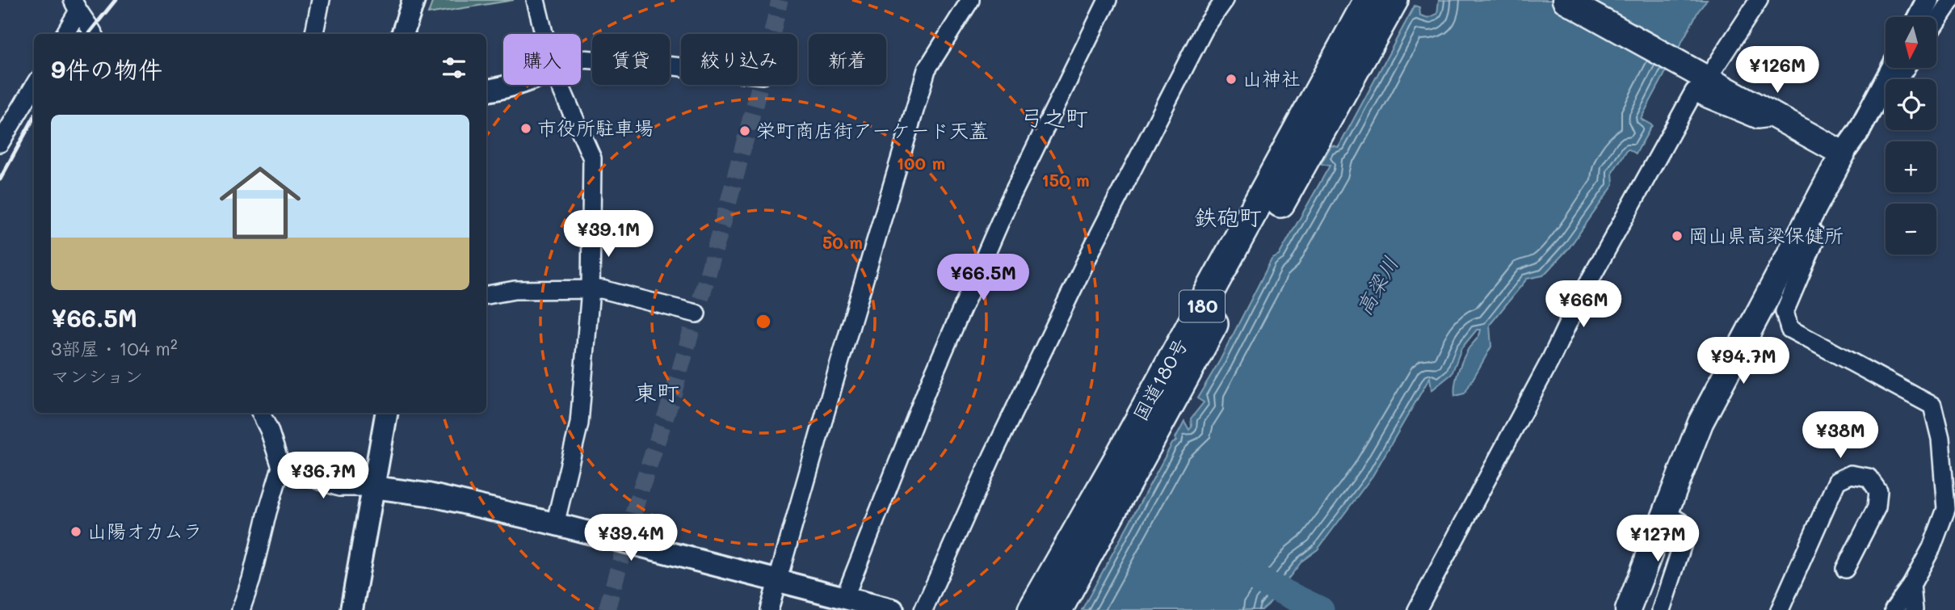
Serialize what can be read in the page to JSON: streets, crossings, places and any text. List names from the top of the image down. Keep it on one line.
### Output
{"streets":{"highway":["180","国道180号"]},"districts":["弓之町","鉄砲町","東町"],"water":["高梁川"],"places":["山神社","市役所駐車場","栄町商店街アーケード天蓋","岡山県高梁保健所","山陽オカムラ"],"north":"bottom","page":{"map_buttons":["+","−"],"chip":["購入","賃貸","絞り込み","新着"],"heading":"9件の物件","price":["¥126M","¥39.1M","¥66.5M","¥66M","¥94.7M","¥38M","¥36.7M","¥39.4M","¥127M"],"list":[{"name":"¥66.5M","note":"3部屋 · 104 m² · マンション"}]},"rings":["100 m","150 m","50 m"]}
